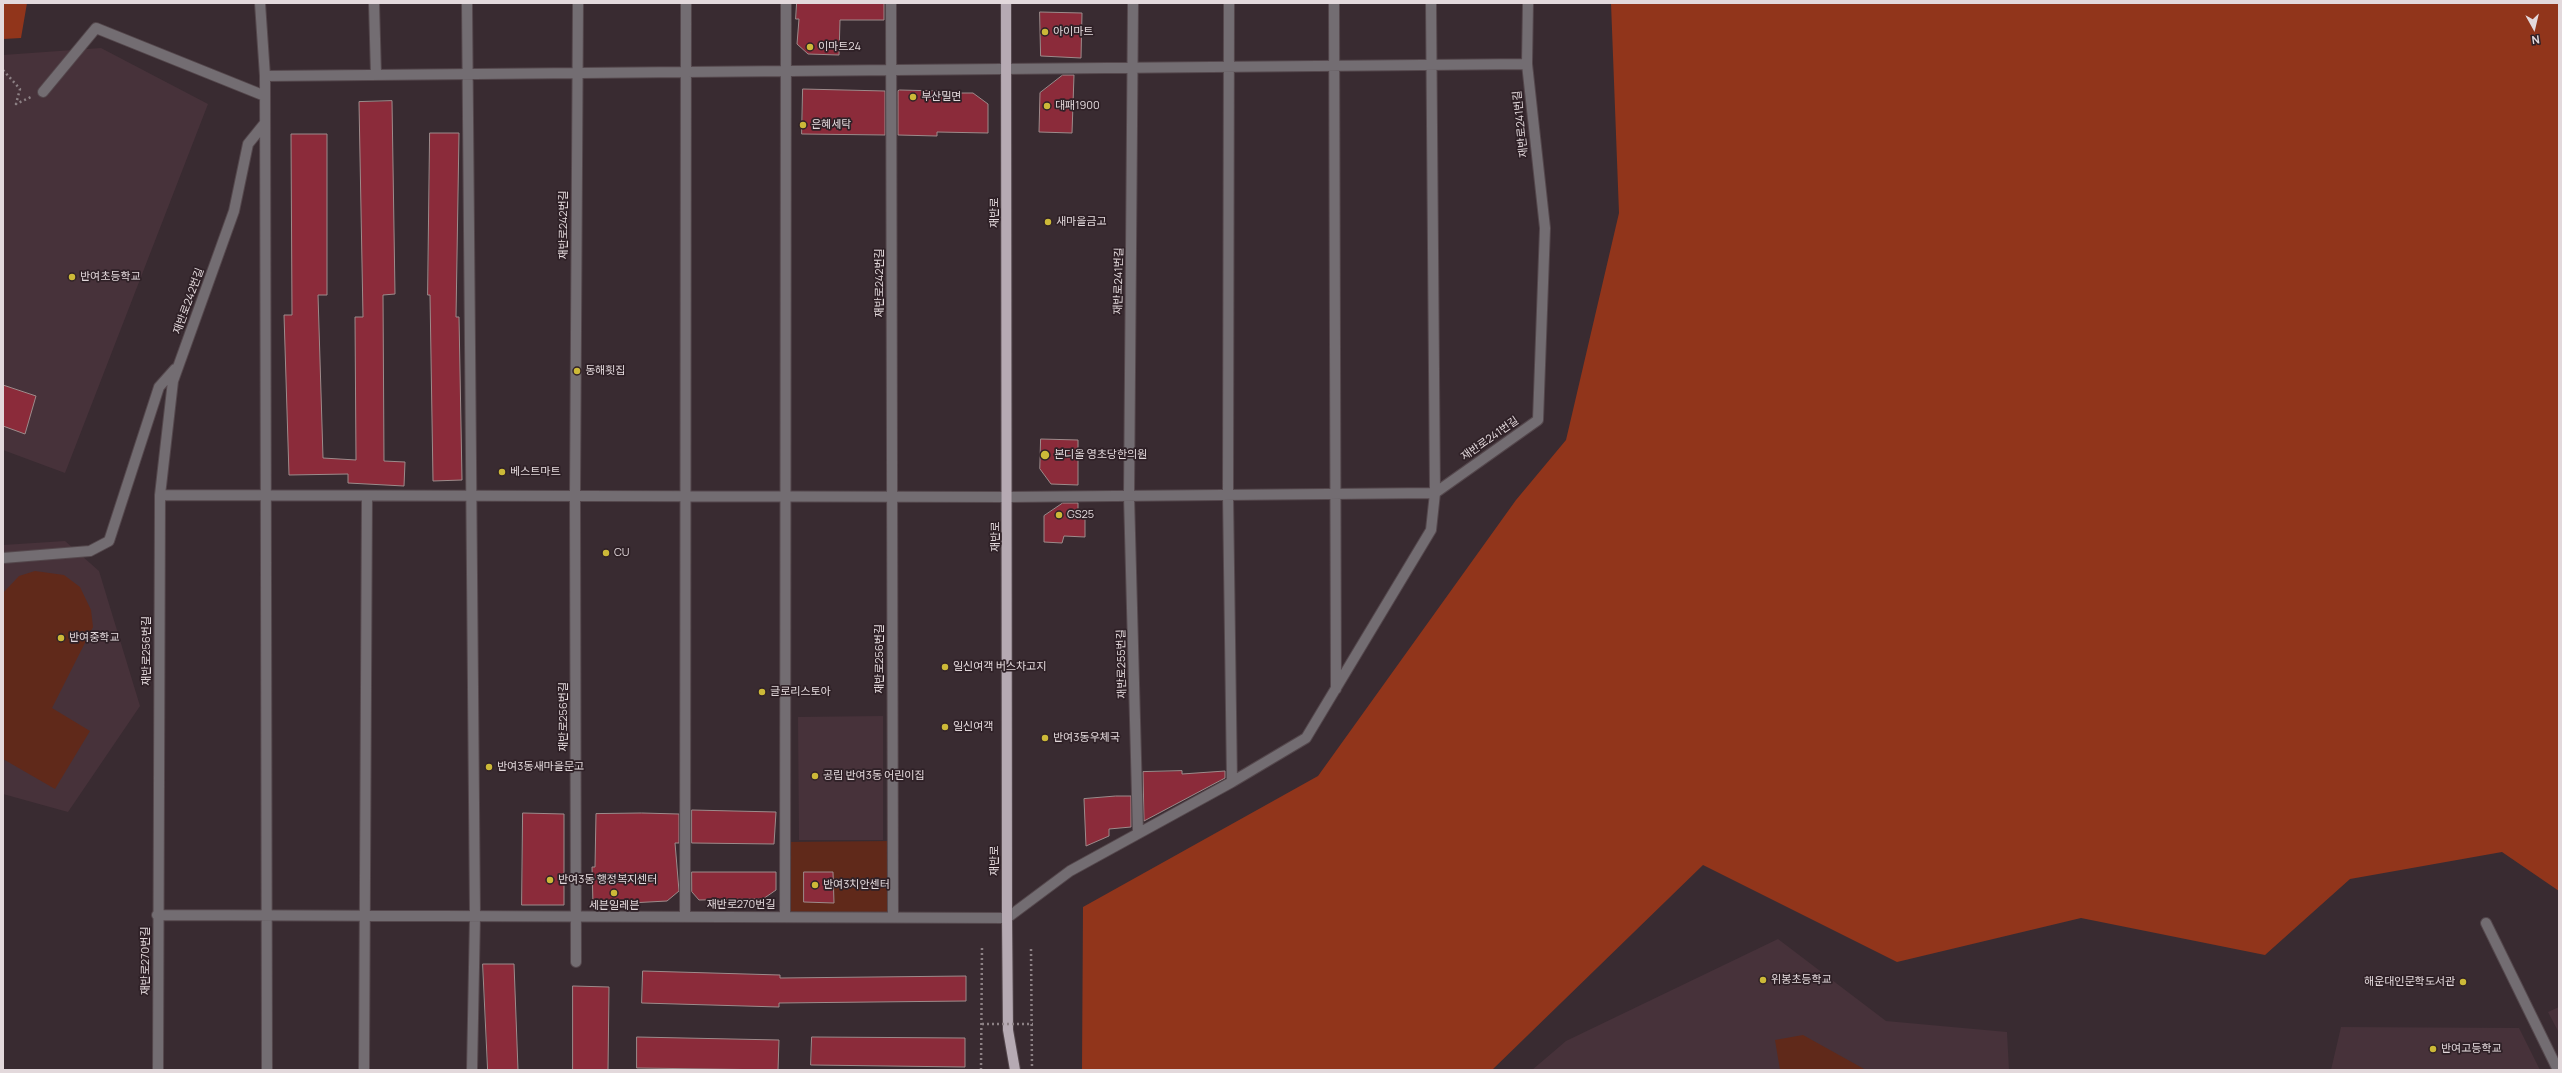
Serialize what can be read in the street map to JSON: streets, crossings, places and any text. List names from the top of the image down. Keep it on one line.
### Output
{"streets":{"main road":["재반로"],"street":["재반로241번길","재반로242번길","재반로256번길","재반로255번길","재반로270번길"]},"crossings":[["재반로241번길","재반로255번길"],["재반로","재반로270번길"],["재반로242번길","재반로256번길"],["재반로256번길","재반로270번길"]],"places":["아이마트","이마트24","부산밀면","대패1900","은혜세탁","새마을금고","반여초등학교","동해횟집","본디올 영초당한의원","베스트마트","GS25","CU","반여중학교","일신여객 버스차고지","글로리스토아","일신여객","반여3동우체국","반여3동새마을문고","공립 반여3동 어린이집","반여3동 행정복지센터","반여3치안센터","세븐일레븐","위봉초등학교","해운대인문학도서관","반여고등학교"],"north":"bottom"}
